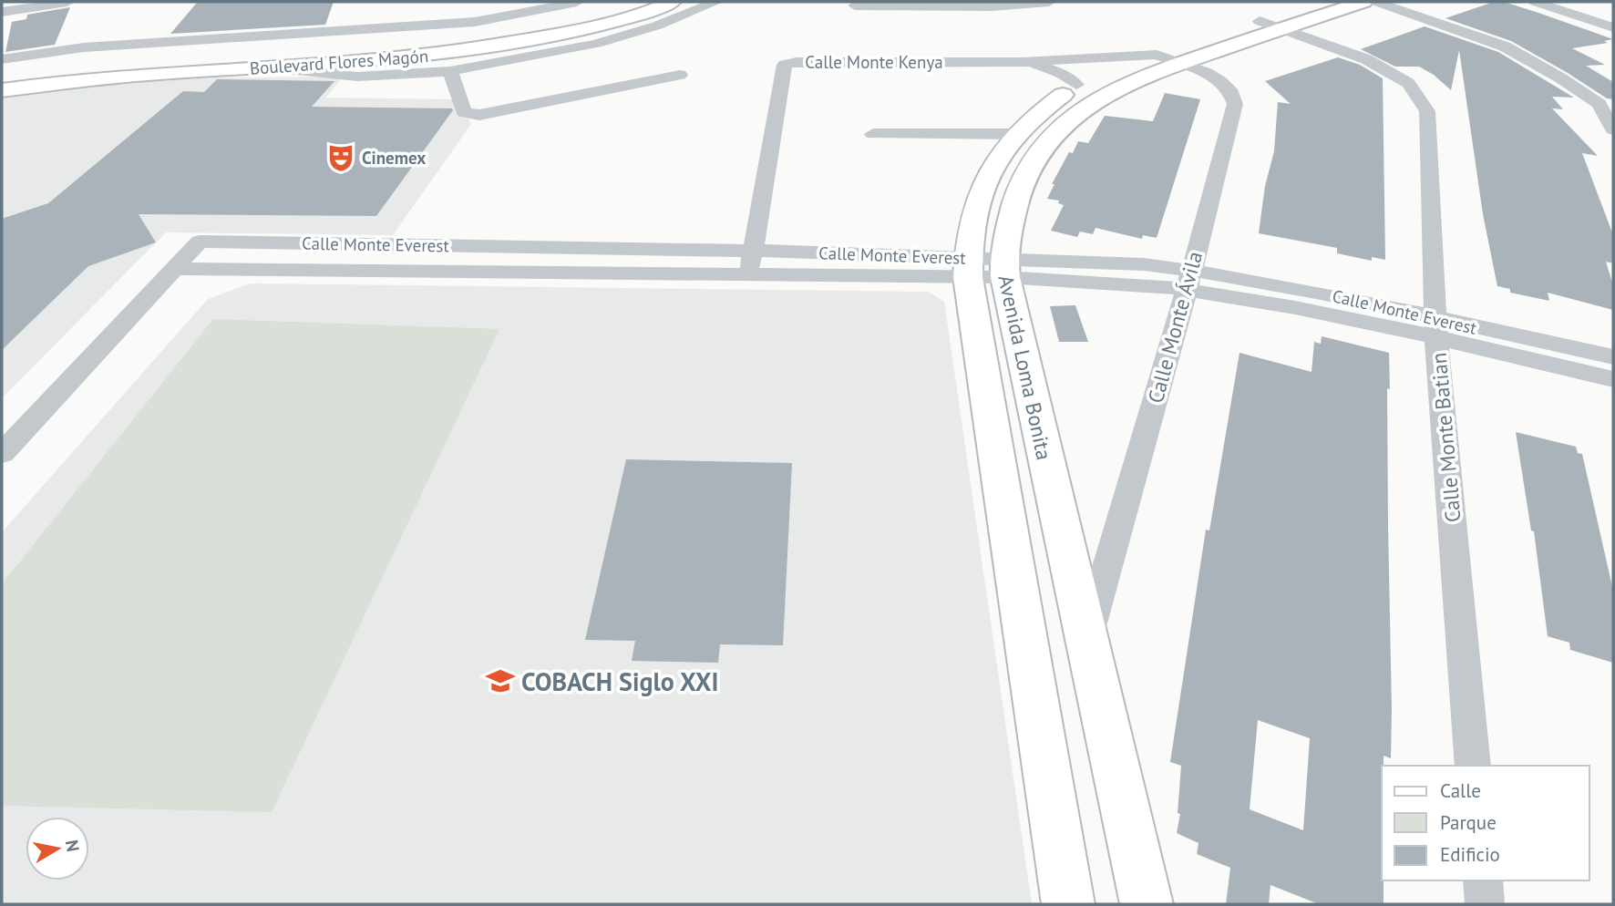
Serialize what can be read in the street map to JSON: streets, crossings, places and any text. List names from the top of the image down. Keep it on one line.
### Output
{"streets":{"main road":["Boulevard Flores Magón","Avenida Loma Bonita"],"street":["Calle Monte Kenya","Calle Monte Everest","Calle Monte Ávila","Calle Monte Batian"]},"crossings":[["Calle Monte Kenya","Calle Monte Everest"],["Calle Monte Kenya","Calle Monte Ávila"],["Calle Monte Kenya","Avenida Loma Bonita"],["Calle Monte Everest","Calle Monte Ávila"],["Calle Monte Everest","Avenida Loma Bonita"],["Calle Monte Everest","Calle Monte Batian"],["Calle Monte Ávila","Avenida Loma Bonita"],["Avenida Loma Bonita","Calle Monte Batian"]],"places":{"theatre":["Cinemex"],"school or university":["COBACH Siglo XXI"]},"legend":["Calle","Parque","Edificio"],"north":"right"}
